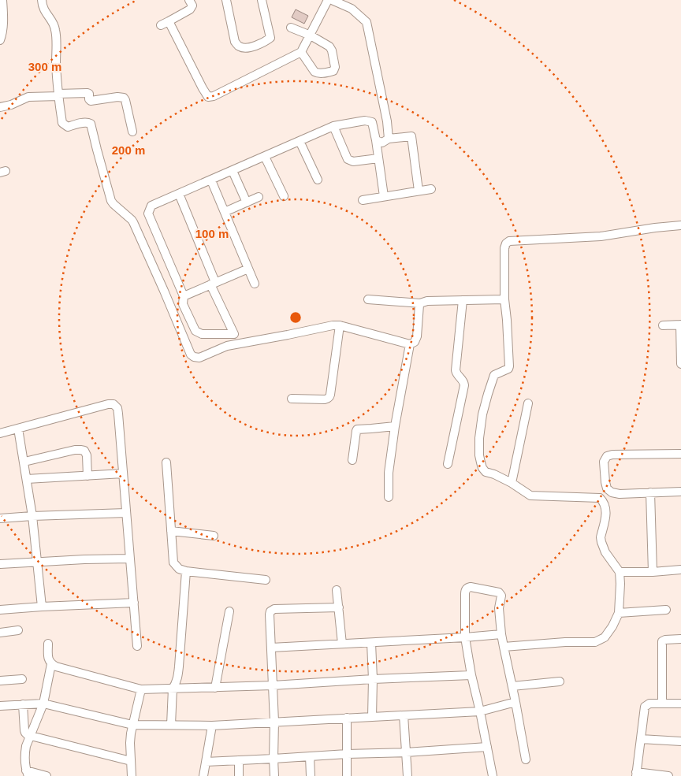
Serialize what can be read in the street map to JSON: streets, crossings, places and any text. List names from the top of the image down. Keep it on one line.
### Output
{"rings":["300 m","200 m","100 m"]}
